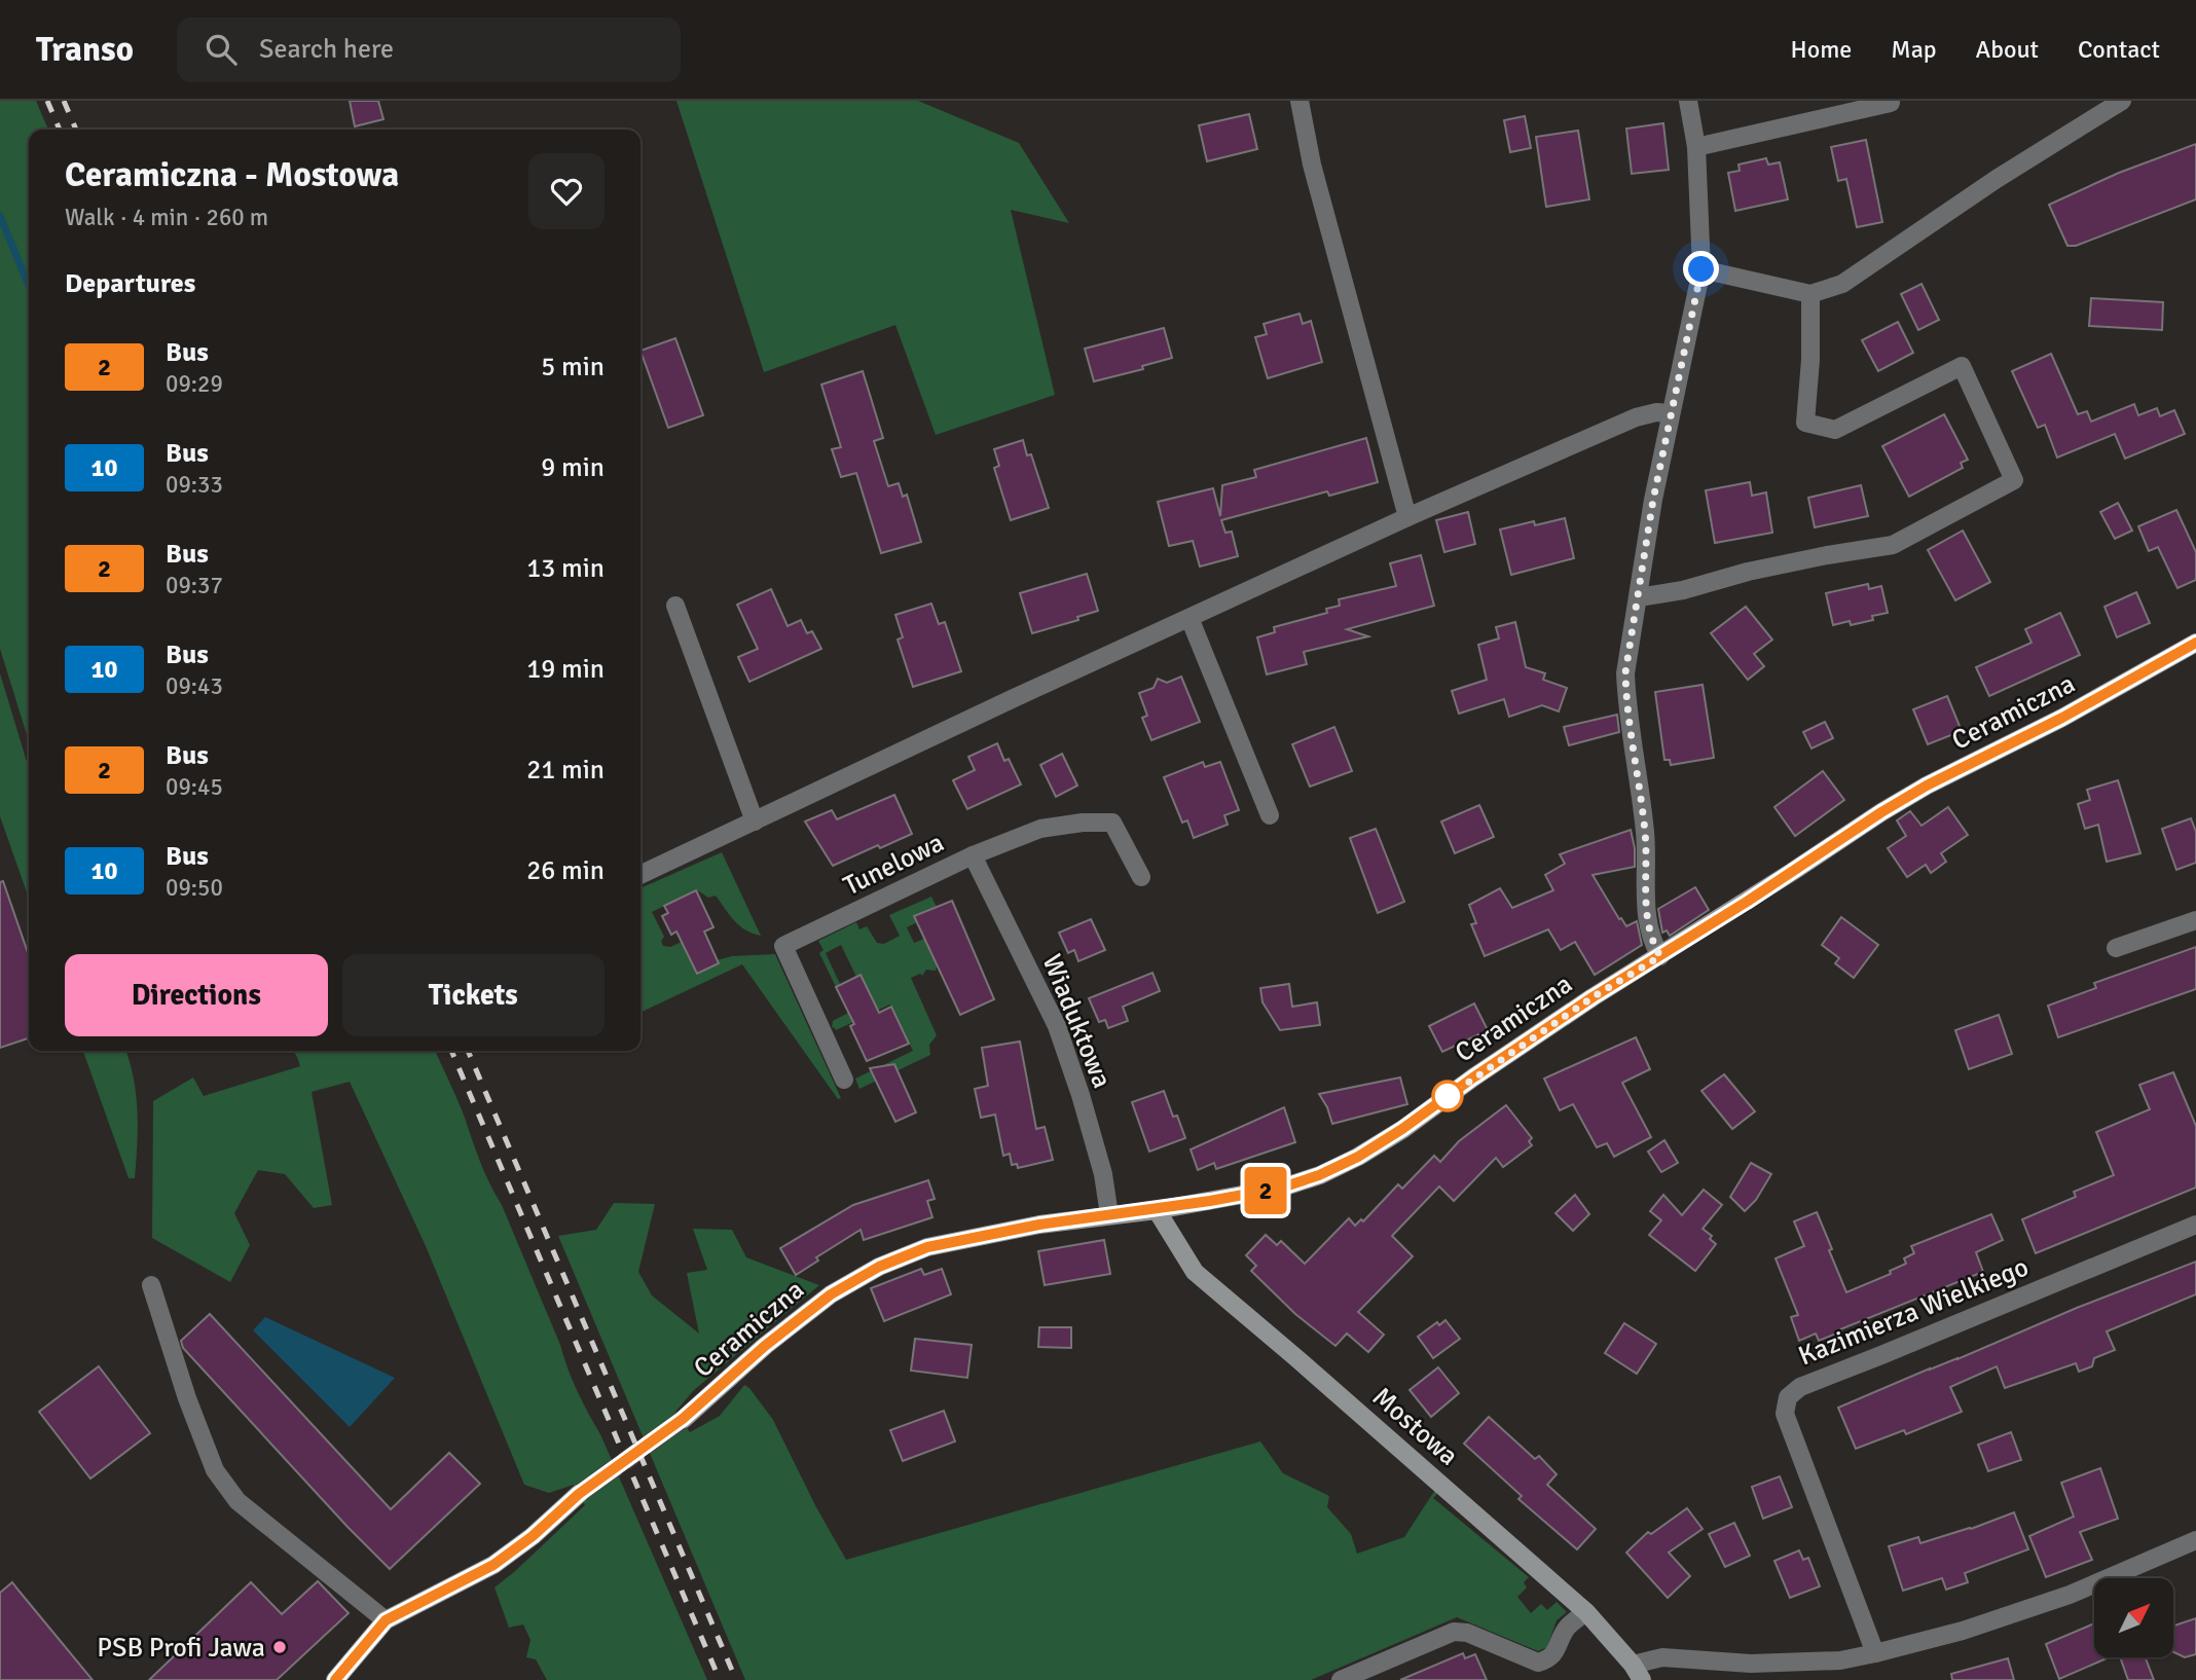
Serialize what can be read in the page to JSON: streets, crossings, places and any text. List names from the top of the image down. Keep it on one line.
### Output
{"streets":{"street":["Ceramiczna","Tunelowa","Wiaduktowa","Kazimierza Wielkiego","Mostowa"]},"crossings":[["Ceramiczna","Wiaduktowa"],["Ceramiczna","Mostowa"],["Tunelowa","Wiaduktowa"]],"places":["PSB Profi Jawa"],"lines":["bus line 2"],"north":"top right","page":{"header":"Transo","search":"Search here","nav":["Home","Map","About","Contact"],"on_map":"2","heading":[["Ceramiczna - Mostowa","Walk · 4 min · 260 m"],"Departures"],"list":[{"mark":"2","name":"Bus","note":"09:29","value":"5 min"},{"mark":"10","name":"Bus","note":"09:33","value":"9 min"},{"mark":"2","name":"Bus","note":"09:37","value":"13 min"},{"mark":"10","name":"Bus","note":"09:43","value":"19 min"},{"mark":"2","name":"Bus","note":"09:45","value":"21 min"},{"mark":"10","name":"Bus","note":"09:50","value":"26 min"}],"buttons":["Directions","Tickets"]}}
